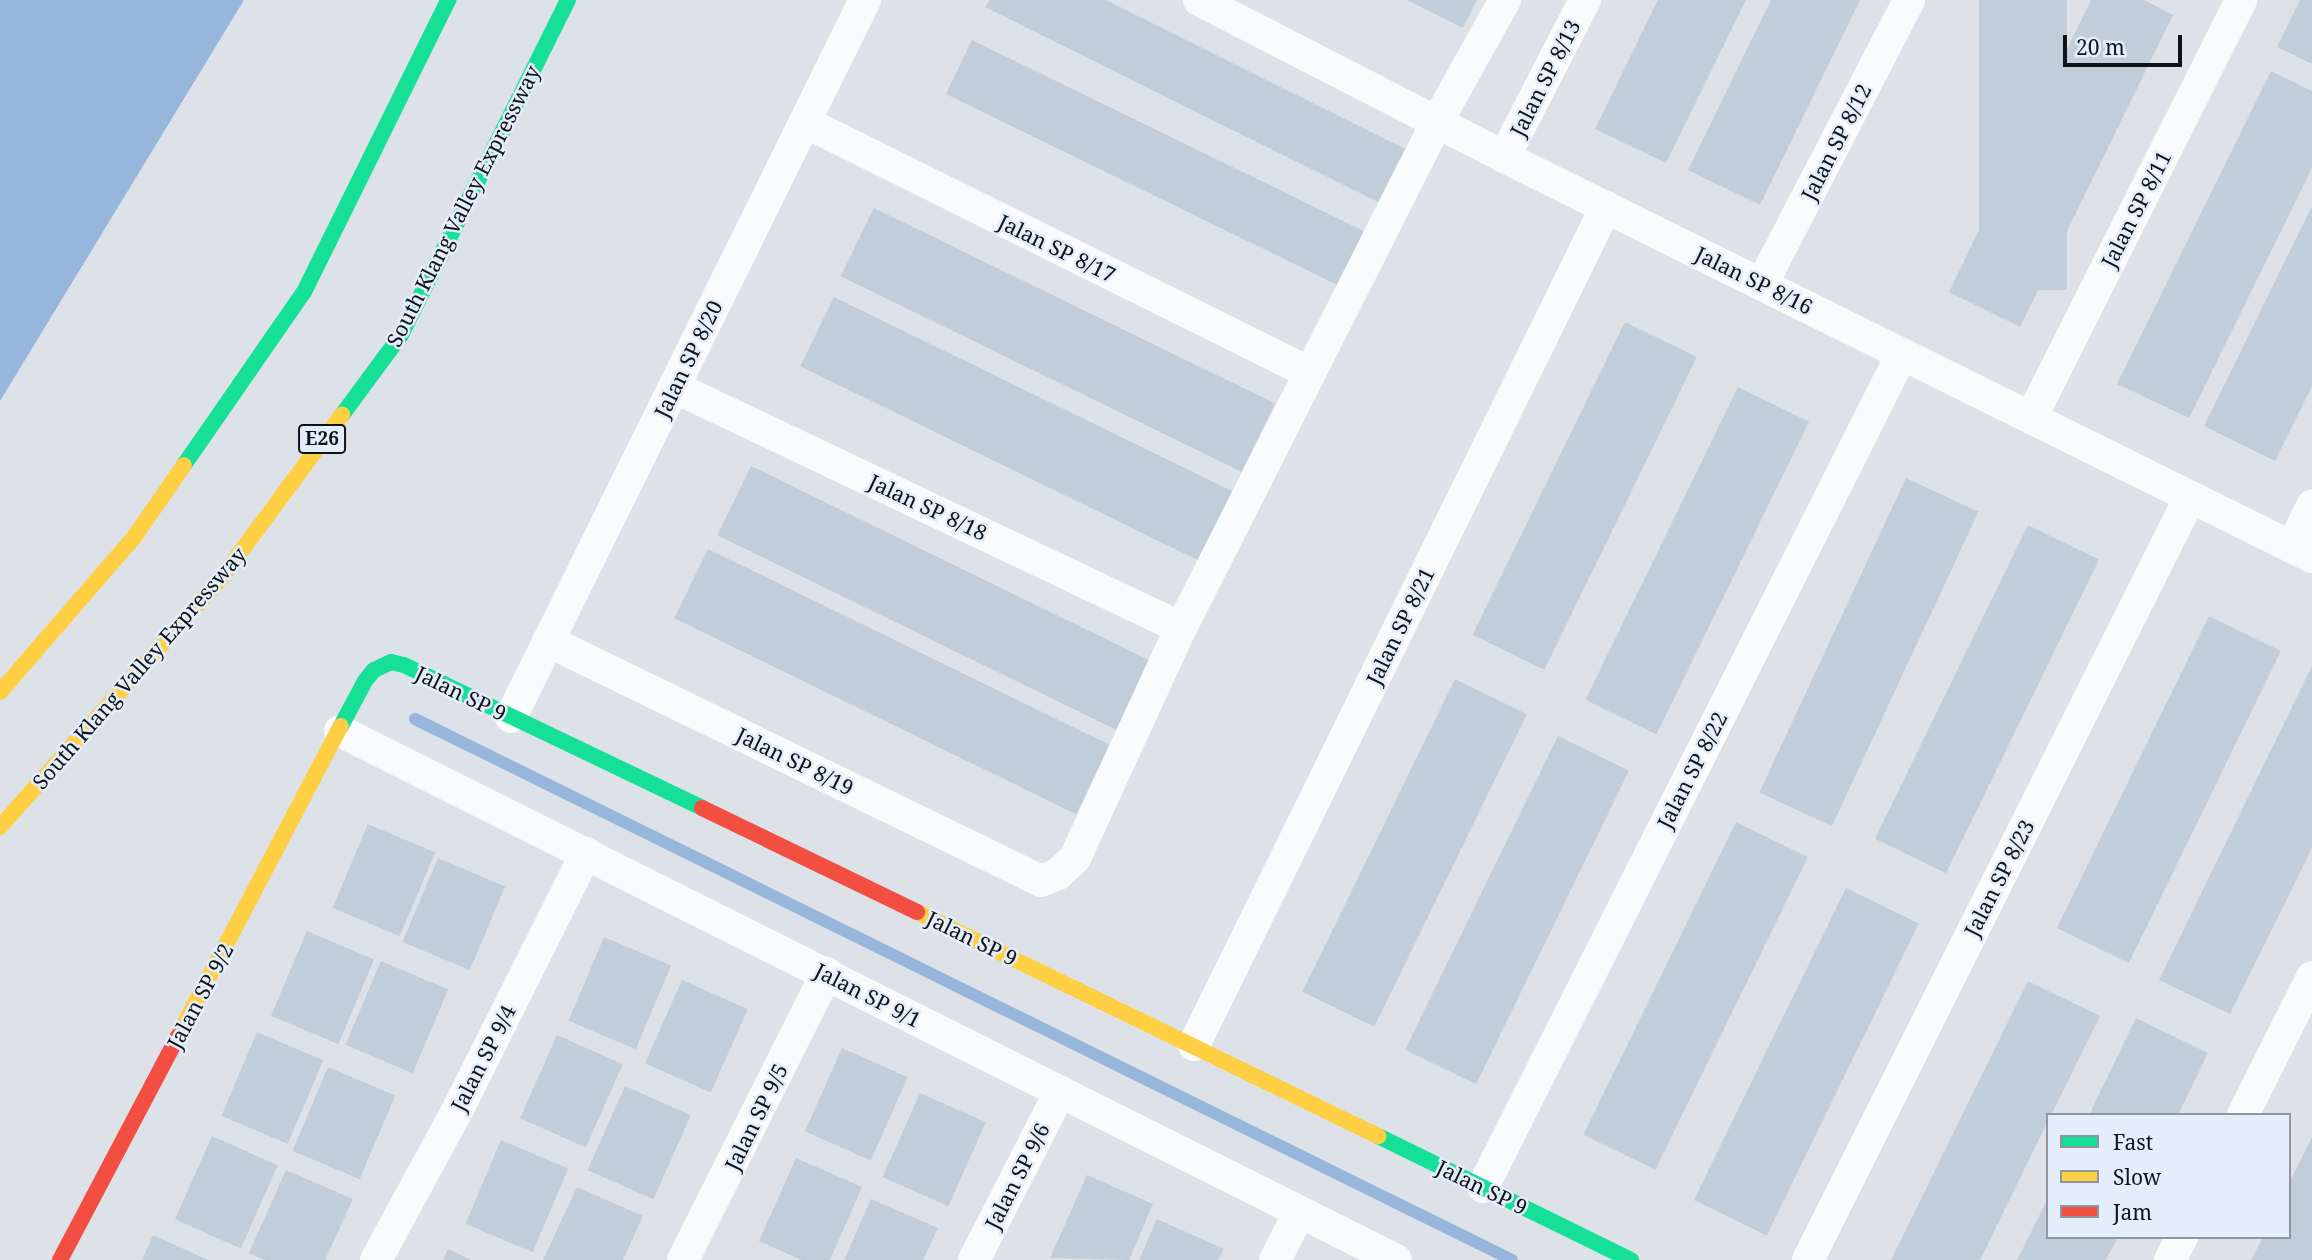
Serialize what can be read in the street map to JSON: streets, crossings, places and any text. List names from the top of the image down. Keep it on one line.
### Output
{"streets":{"main road":["South Klang Valley Expressway","E26","Jalan SP 9","Jalan SP 9/2"],"street":["Jalan SP 8/13","Jalan SP 8/12","Jalan SP 8/11","Jalan SP 8/17","Jalan SP 8/16","Jalan SP 8/20","Jalan SP 8/18","Jalan SP 8/21","Jalan SP 8/19","Jalan SP 8/22","Jalan SP 8/23","Jalan SP 9/1","Jalan SP 9/4","Jalan SP 9/5","Jalan SP 9/6"]},"crossings":[["Jalan SP 8/13","Jalan SP 8/16"],["Jalan SP 8/12","Jalan SP 8/16"],["Jalan SP 8/11","Jalan SP 8/16"],["Jalan SP 8/17","Jalan SP 8/20"],["Jalan SP 8/16","Jalan SP 8/21"],["Jalan SP 8/16","Jalan SP 8/22"],["Jalan SP 8/16","Jalan SP 8/23"],["Jalan SP 8/20","Jalan SP 8/18"],["Jalan SP 8/20","Jalan SP 9"],["Jalan SP 8/20","Jalan SP 8/19"],["Jalan SP 8/18","Jalan SP 8/19"],["Jalan SP 8/21","Jalan SP 9"],["Jalan SP 9","Jalan SP 8/22"],["Jalan SP 9","Jalan SP 9/1"],["Jalan SP 9","Jalan SP 9/2"],["Jalan SP 9/1","Jalan SP 9/2"],["Jalan SP 9/1","Jalan SP 9/4"],["Jalan SP 9/1","Jalan SP 9/5"],["Jalan SP 9/1","Jalan SP 9/6"]],"legend":["Fast","Slow","Jam"],"scale_bar":"20 m"}
